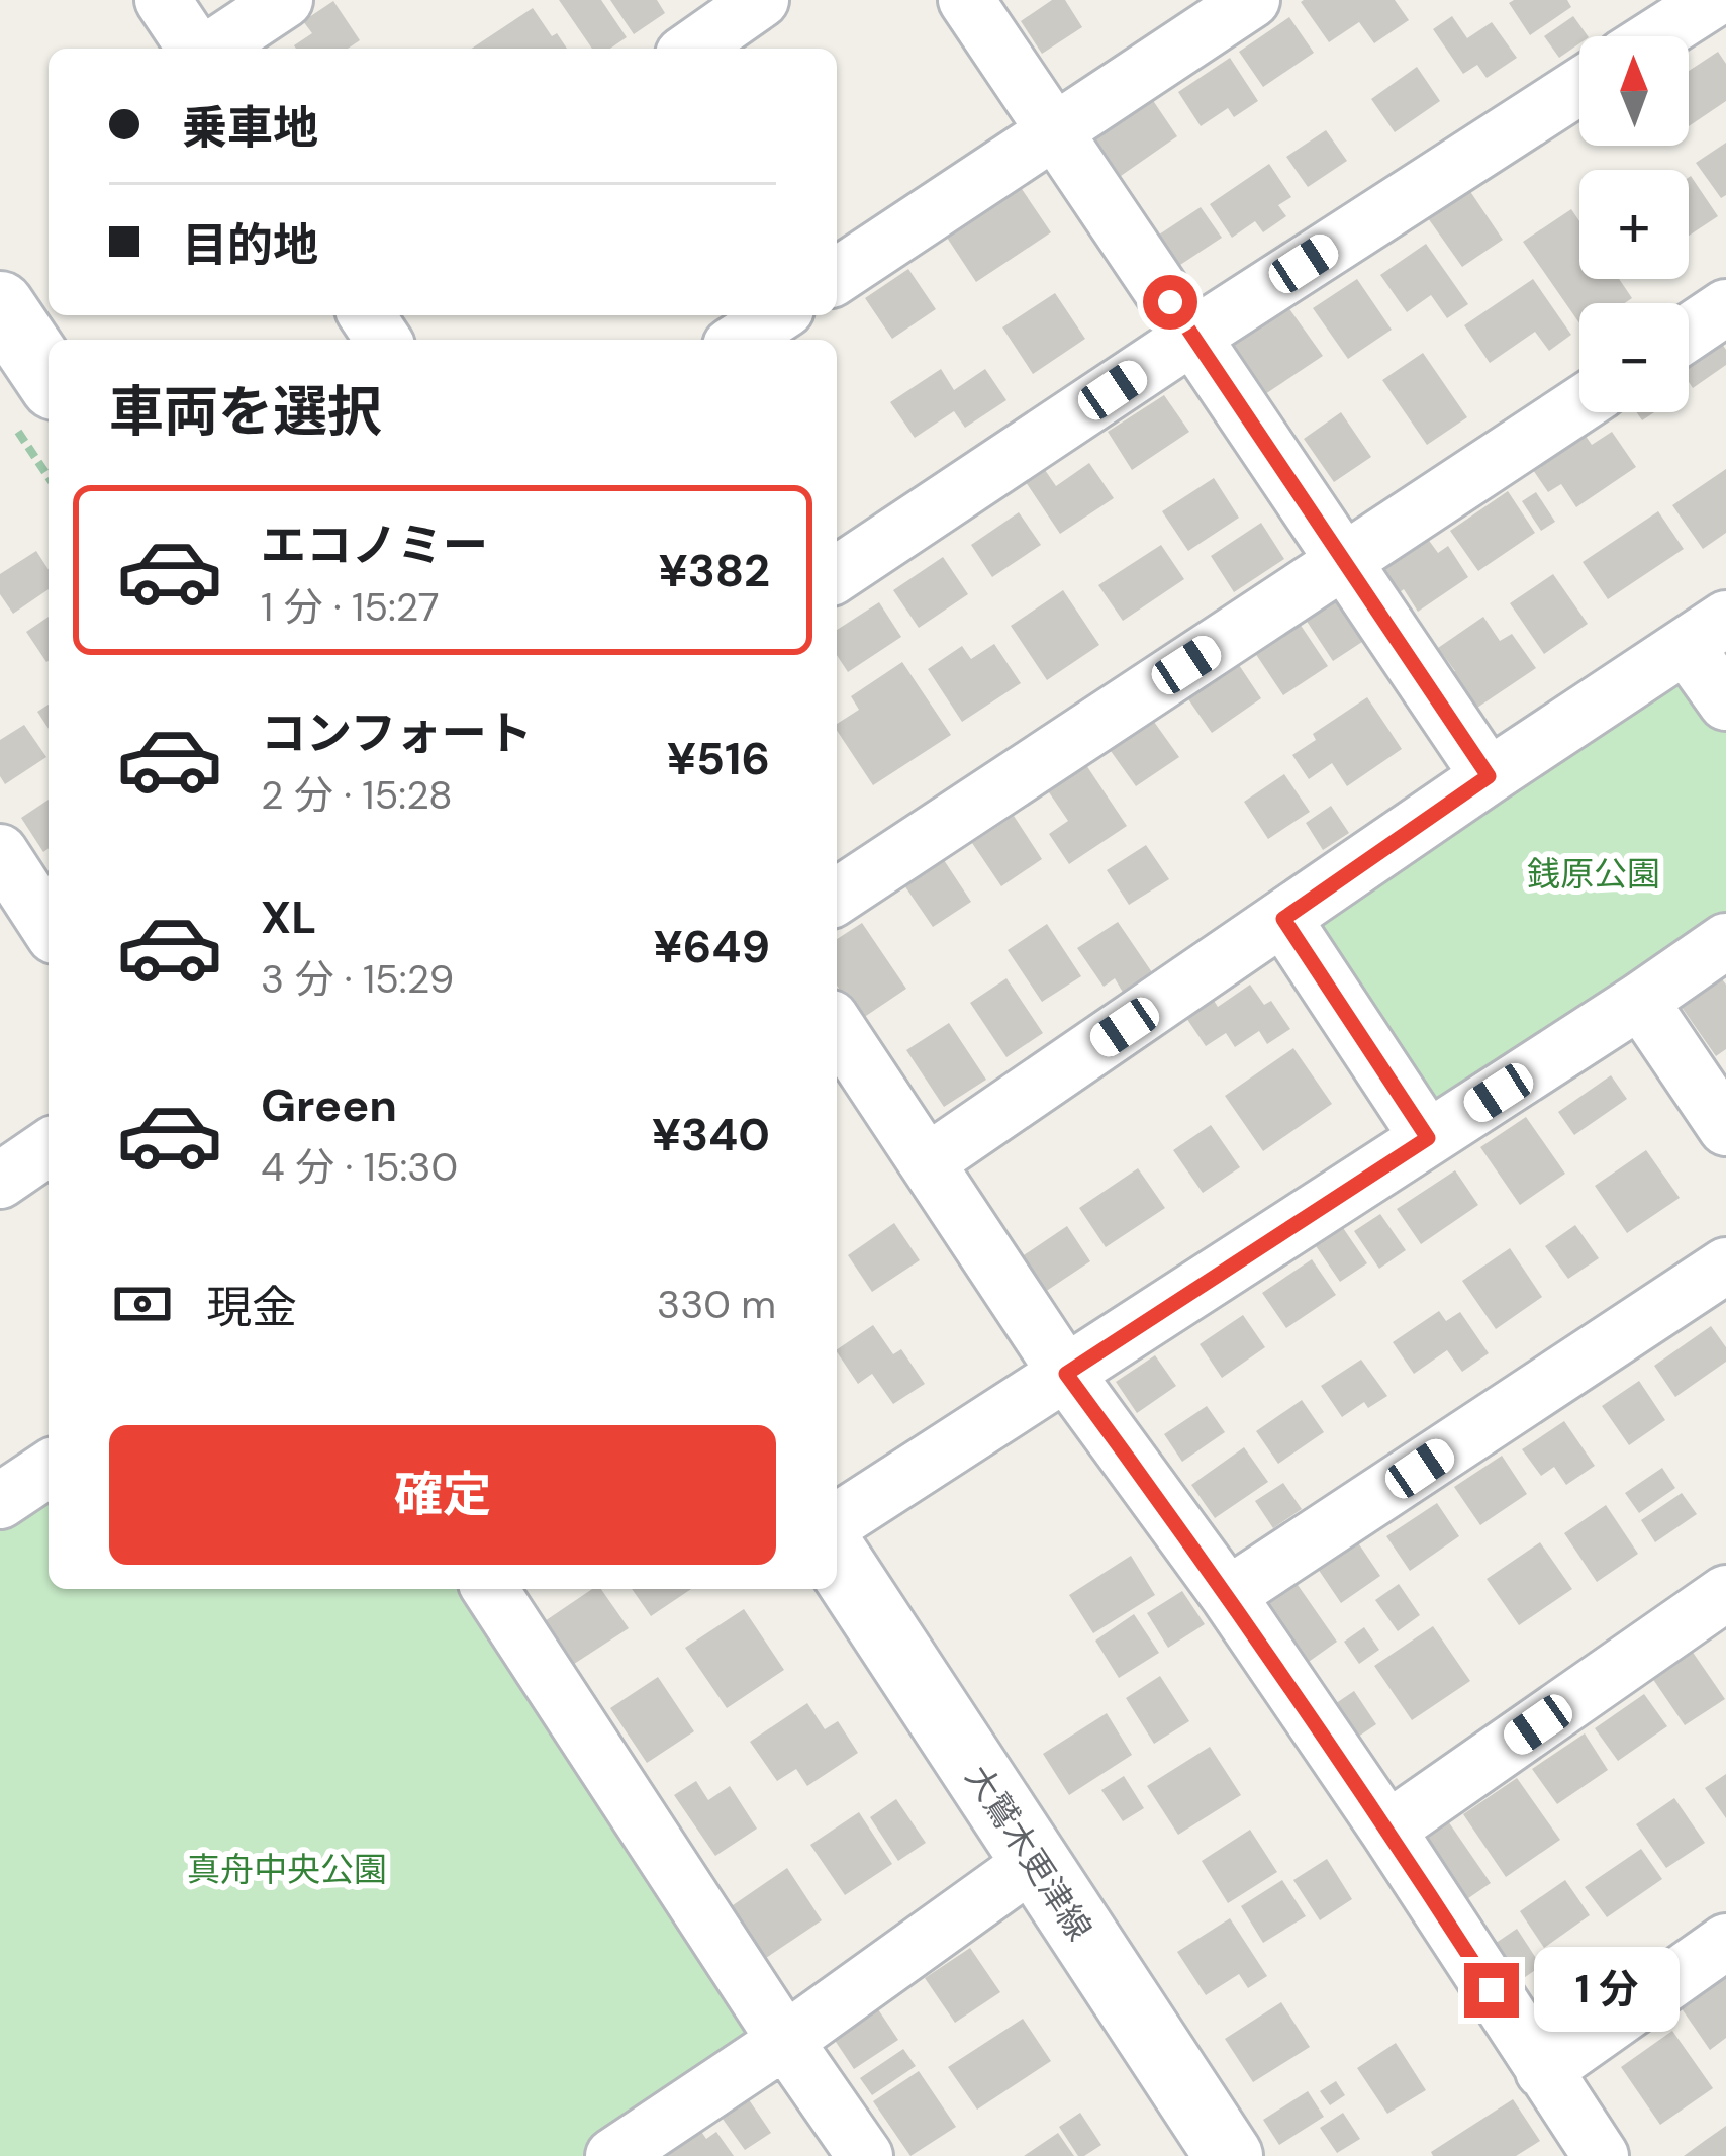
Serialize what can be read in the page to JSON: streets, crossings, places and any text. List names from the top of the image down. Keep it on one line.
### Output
{"streets":{"main road":["大鷲木更津線"]},"parks":["銭原公園","真舟中央公園"],"north":"top","page":{"map_buttons":["+","−"],"banner":["乗車地","目的地"],"heading":"車両を選択","list":[{"name":"エコノミー","note":"1 分 · 15:27","value":"¥382"},{"name":"コンフォート","note":"2 分 · 15:28","value":"¥516"},{"name":"XL","note":"3 分 · 15:29","value":"¥649"},{"name":"Green","note":"4 分 · 15:30","value":"¥340"}],"pay":["現金","330 m"],"buttons":"確定","bubble":"1 分"}}
